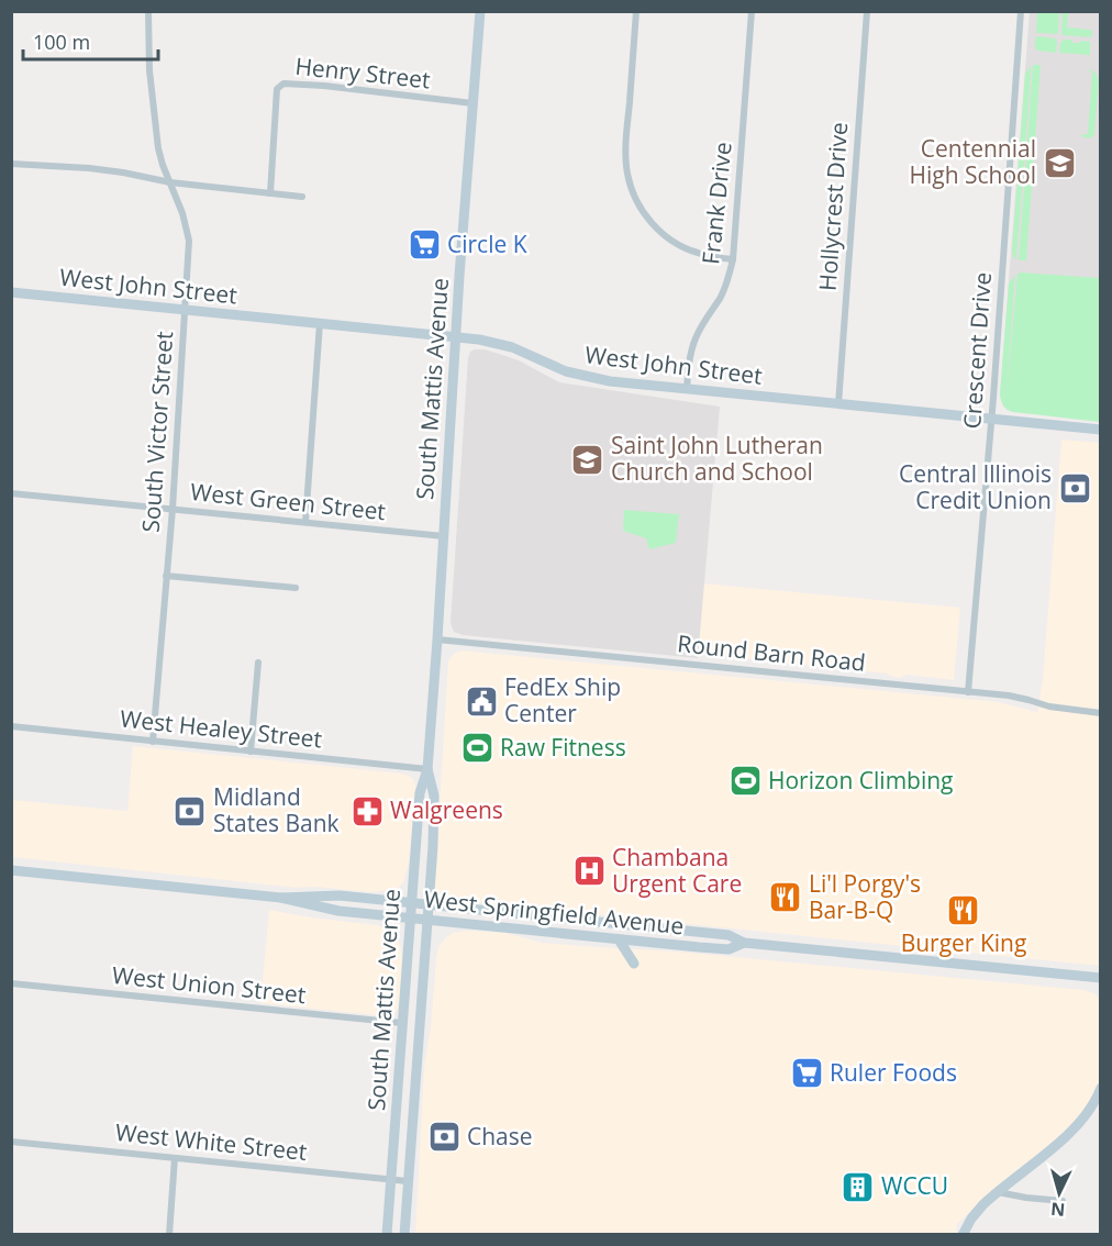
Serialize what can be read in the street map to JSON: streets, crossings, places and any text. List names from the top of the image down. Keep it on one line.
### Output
{"streets":{"main road":["West John Street","South Mattis Avenue","West Springfield Avenue"],"street":["Henry Street","Frank Drive","Hollycrest Drive","Crescent Drive","South Victor Street","West Green Street","Round Barn Road","West Healey Street","West Union Street","West White Street"]},"crossings":[["Henry Street","South Mattis Avenue"],["Frank Drive","West John Street"],["Hollycrest Drive","West John Street"],["West John Street","Crescent Drive"],["West John Street","South Mattis Avenue"],["West John Street","South Victor Street"],["Crescent Drive","Round Barn Road"],["South Mattis Avenue","West Green Street"],["South Mattis Avenue","Round Barn Road"],["South Mattis Avenue","West Healey Street"],["South Mattis Avenue","West Springfield Avenue"],["South Mattis Avenue","West Union Street"],["South Mattis Avenue","West White Street"],["South Victor Street","West Green Street"],["South Victor Street","West Healey Street"]],"places":{"school or university":["Centennial High School","Saint John Lutheran Church and School"],"supermarket":["Circle K","Ruler Foods"],"bank":["Central Illinois Credit Union","Midland States Bank","Chase"],"public building":["FedEx Ship Center"],"sports":["Raw Fitness","Horizon Climbing"],"pharmacy":["Walgreens"],"hospital":["Chambana Urgent Care"],"restaurant":["Li'l Porgy's Bar-B-Q","Burger King"],"building":["WCCU"]},"scale_bar":"100 m","north":"bottom"}
